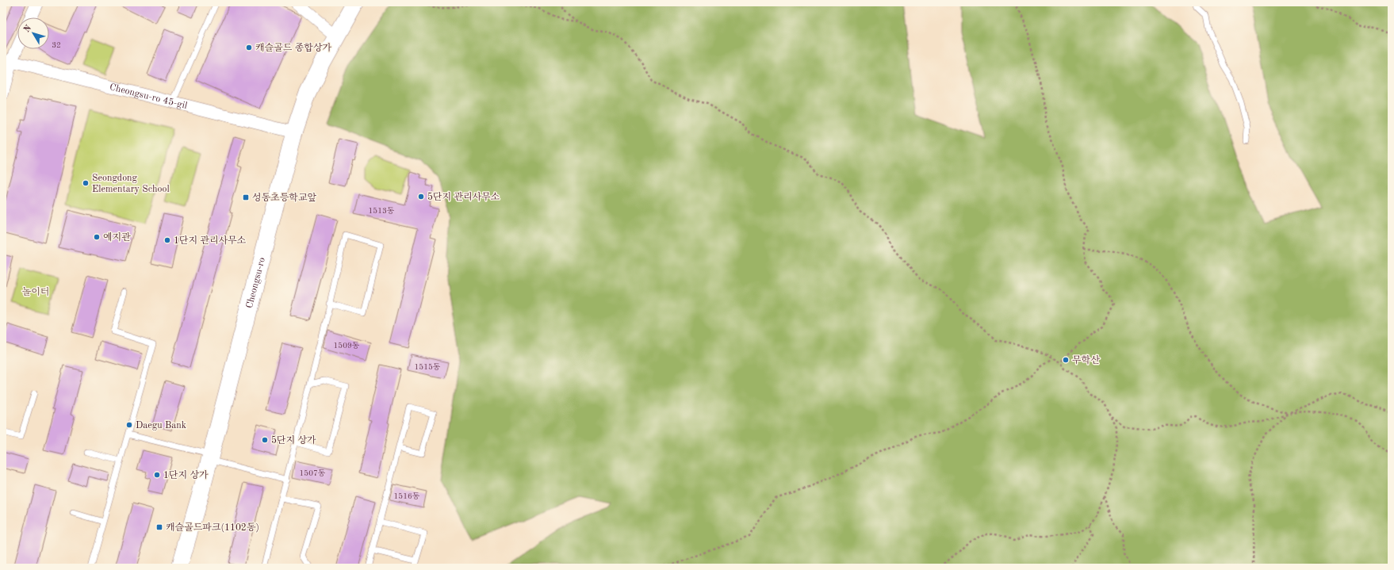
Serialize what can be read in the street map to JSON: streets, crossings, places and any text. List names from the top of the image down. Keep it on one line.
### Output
{"streets":{"main road":["Cheongsu-ro"],"street":["Cheongsu-ro 45-gil"]},"crossings":[["Cheongsu-ro 45-gil","Cheongsu-ro"]],"parks":["놀이터"],"places":{"other":["캐슬골드 종합상가","Seongdong Elementary School","5단지 관리사무소","예지관","1단지 관리사무소","무학산","Daegu Bank","5단지 상가","1단지 상가"],"transit":["성동초등학교앞","캐슬골드파크(1102동)"]},"house_numbers":["32","1513동","1509동","1515동","1507동","1516동"],"north":"top left"}
